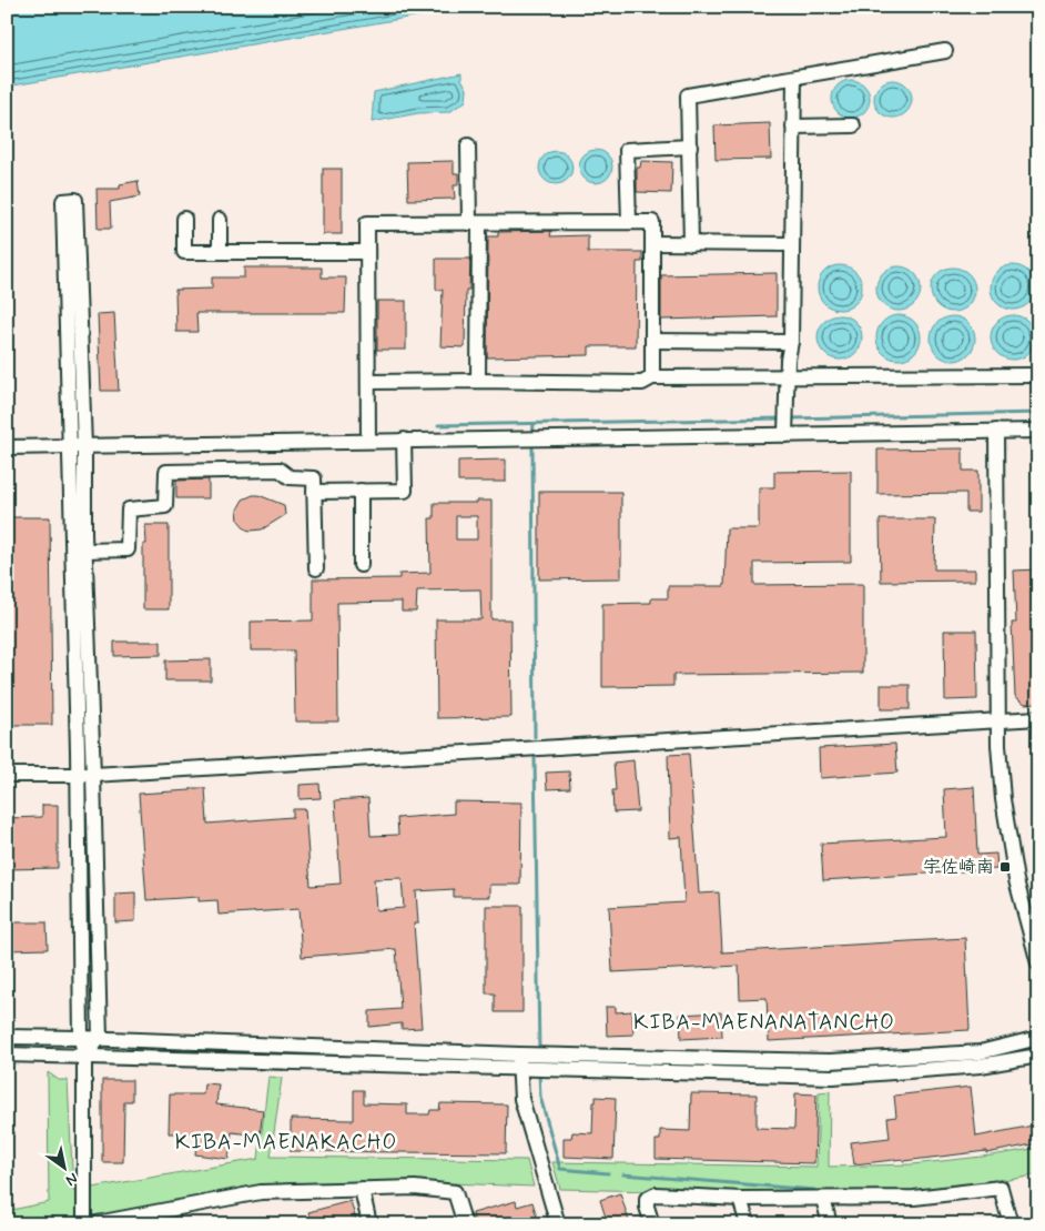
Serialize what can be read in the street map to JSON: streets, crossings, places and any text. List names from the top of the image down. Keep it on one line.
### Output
{"districts":["KIBA-MAENANATANCHO","KIBA-MAENAKACHO"],"places":{"transit":["宇佐崎南"]},"north":"bottom right"}
